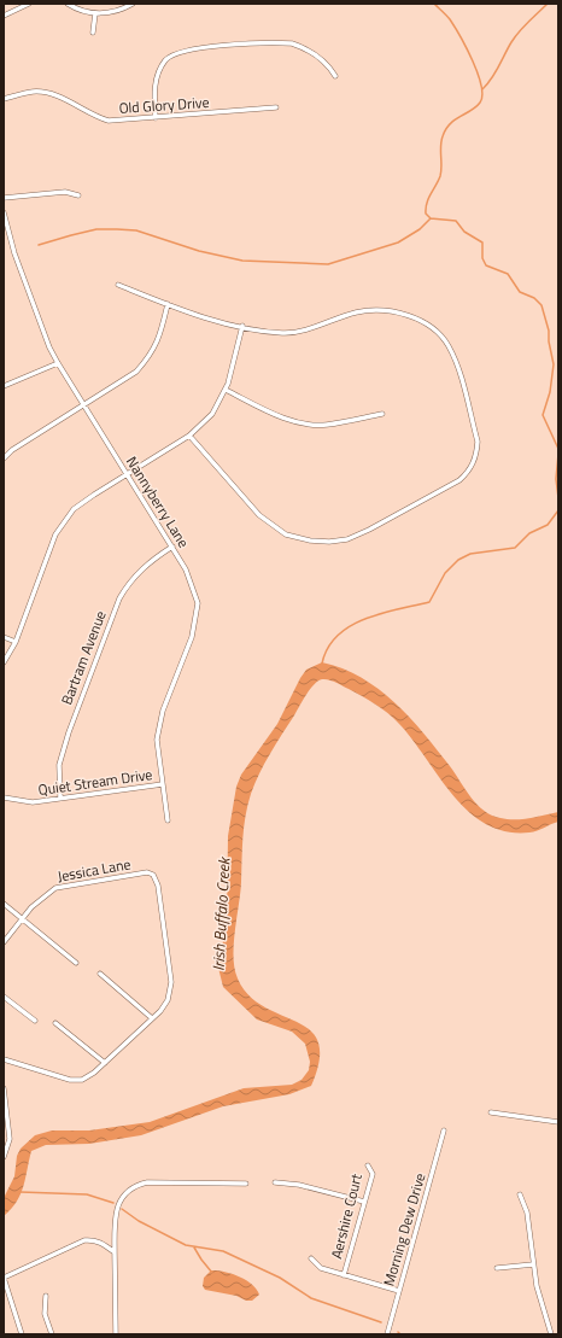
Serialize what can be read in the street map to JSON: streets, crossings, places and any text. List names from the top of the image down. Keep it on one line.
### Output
{"streets":{"street":["Old Glory Drive","Nannyberry Lane","Bartram Avenue","Quiet Stream Drive","Jessica Lane","Aershire Court","Morning Dew Drive"]},"crossings":[["Nannyberry Lane","Bartram Avenue"],["Nannyberry Lane","Quiet Stream Drive"],["Bartram Avenue","Quiet Stream Drive"]],"water":["Irish Buffalo Creek"]}
